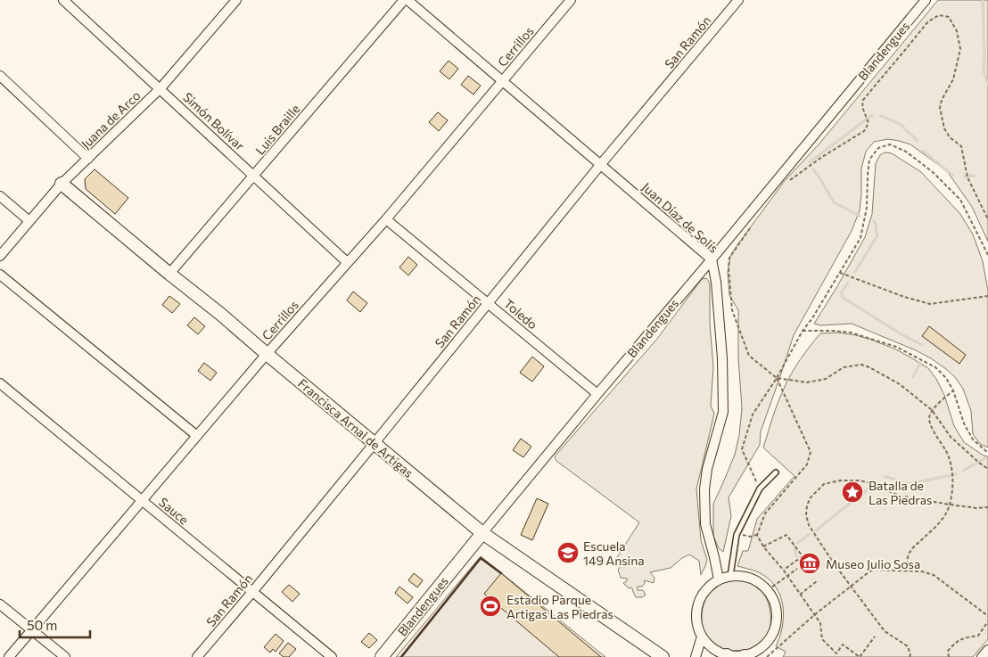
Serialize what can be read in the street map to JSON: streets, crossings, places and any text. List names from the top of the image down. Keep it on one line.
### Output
{"streets":{"street":["San Ramón","Cerrillos","Blandengues","Juana de Arco","Simón Bolívar","Luis Braille","Juan Díaz de Solís","Toledo","Francisca Arnal de Artigas","Sauce"]},"crossings":[["San Ramón","Juan Díaz de Solís"],["San Ramón","Toledo"],["San Ramón","Francisca Arnal de Artigas"],["San Ramón","Sauce"],["Cerrillos","Simón Bolívar"],["Cerrillos","Juan Díaz de Solís"],["Cerrillos","Toledo"],["Cerrillos","Francisca Arnal de Artigas"],["Cerrillos","Sauce"],["Blandengues","Juan Díaz de Solís"],["Blandengues","Toledo"],["Blandengues","Francisca Arnal de Artigas"],["Juana de Arco","Simón Bolívar"],["Juana de Arco","Francisca Arnal de Artigas"],["Simón Bolívar","Luis Braille"],["Luis Braille","Francisca Arnal de Artigas"]],"places":{"place":["Batalla de Las Piedras"],"school or university":["Escuela 149 Ansina"],"museum":["Museo Julio Sosa"],"sports":["Estadio Parque Artigas Las Piedras"]},"scale_bar":"50 m"}
